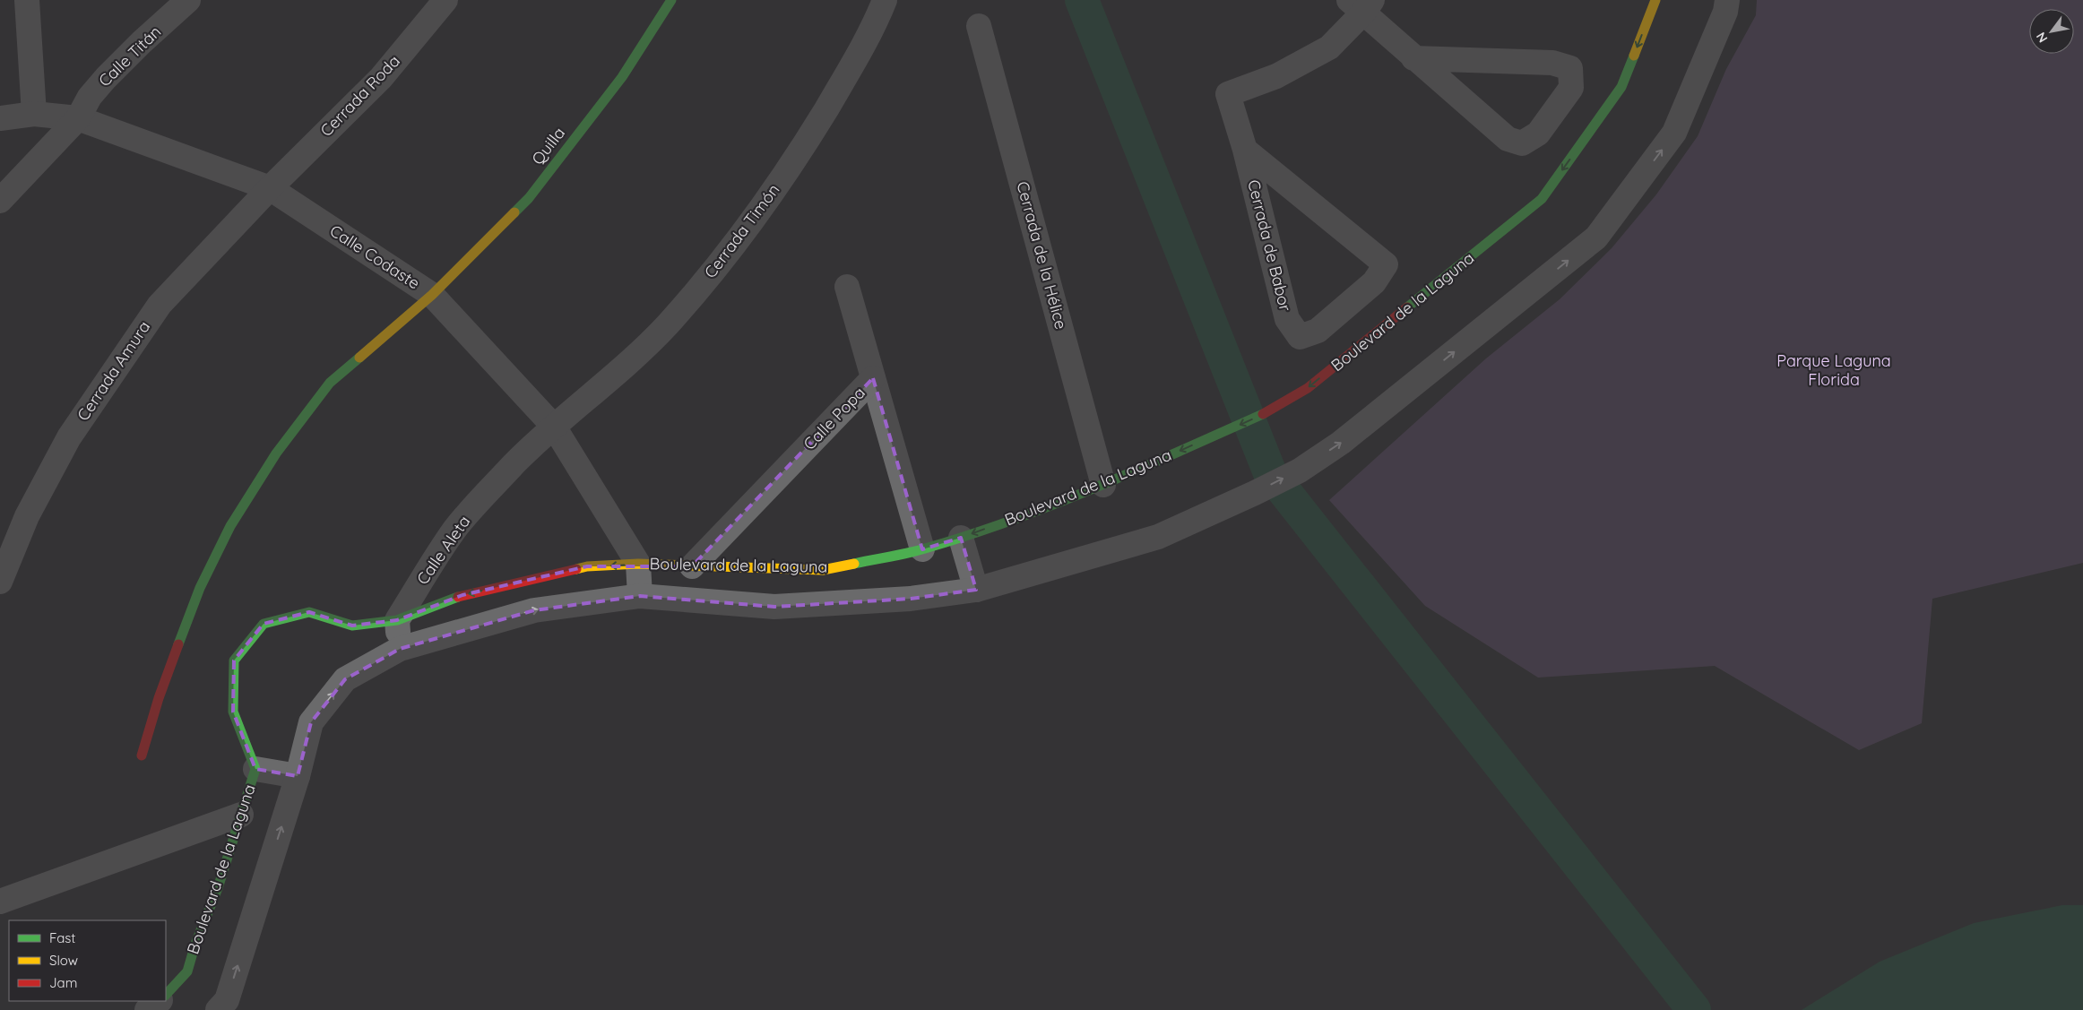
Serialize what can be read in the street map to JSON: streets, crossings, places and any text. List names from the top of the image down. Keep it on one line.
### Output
{"streets":{"street":["Calle Titán","Cerrada Roda","Quilla","Cerrada Timón","Cerrada de Babor","Cerrada de la Hélice","Calle Codaste","Boulevard de la Laguna","Cerrada Amura","Calle Popa","Calle Aleta"]},"crossings":[["Calle Titán","Calle Codaste"],["Cerrada Roda","Calle Codaste"],["Cerrada Roda","Cerrada Amura"],["Quilla","Calle Codaste"],["Cerrada Timón","Calle Codaste"],["Cerrada Timón","Calle Aleta"],["Cerrada de la Hélice","Boulevard de la Laguna"],["Calle Codaste","Boulevard de la Laguna"],["Calle Codaste","Cerrada Amura"],["Calle Codaste","Calle Aleta"],["Boulevard de la Laguna","Calle Popa"],["Boulevard de la Laguna","Calle Aleta"]],"parks":["Parque Laguna Florida"],"legend":["Fast","Slow","Jam"],"north":"bottom left"}
